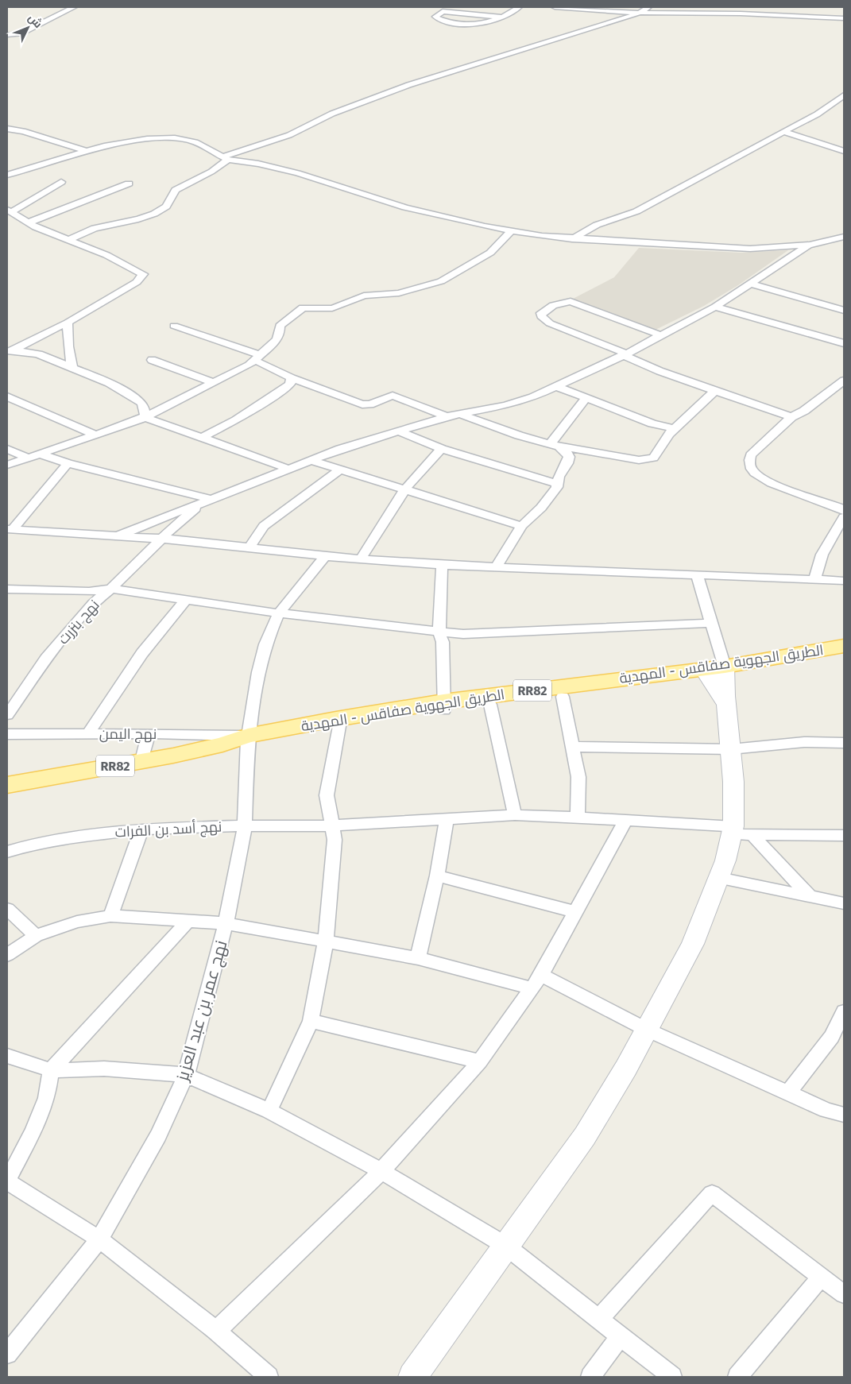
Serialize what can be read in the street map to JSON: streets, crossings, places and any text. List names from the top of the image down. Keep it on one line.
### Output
{"streets":{"main road":["الطريق الجهوية صفاقس - المهدية","RR82"],"street":["نهج بنزرت","نهج اليمن","نهج أسد بن الفرات","نهج عمر بن عبد العزيز"]},"crossings":[["الطريق الجهوية صفاقس - المهدية","نهج اليمن"],["الطريق الجهوية صفاقس - المهدية","نهج عمر بن عبد العزيز"],["نهج اليمن","نهج عمر بن عبد العزيز"],["نهج أسد بن الفرات","نهج عمر بن عبد العزيز"]],"north":"top right"}
